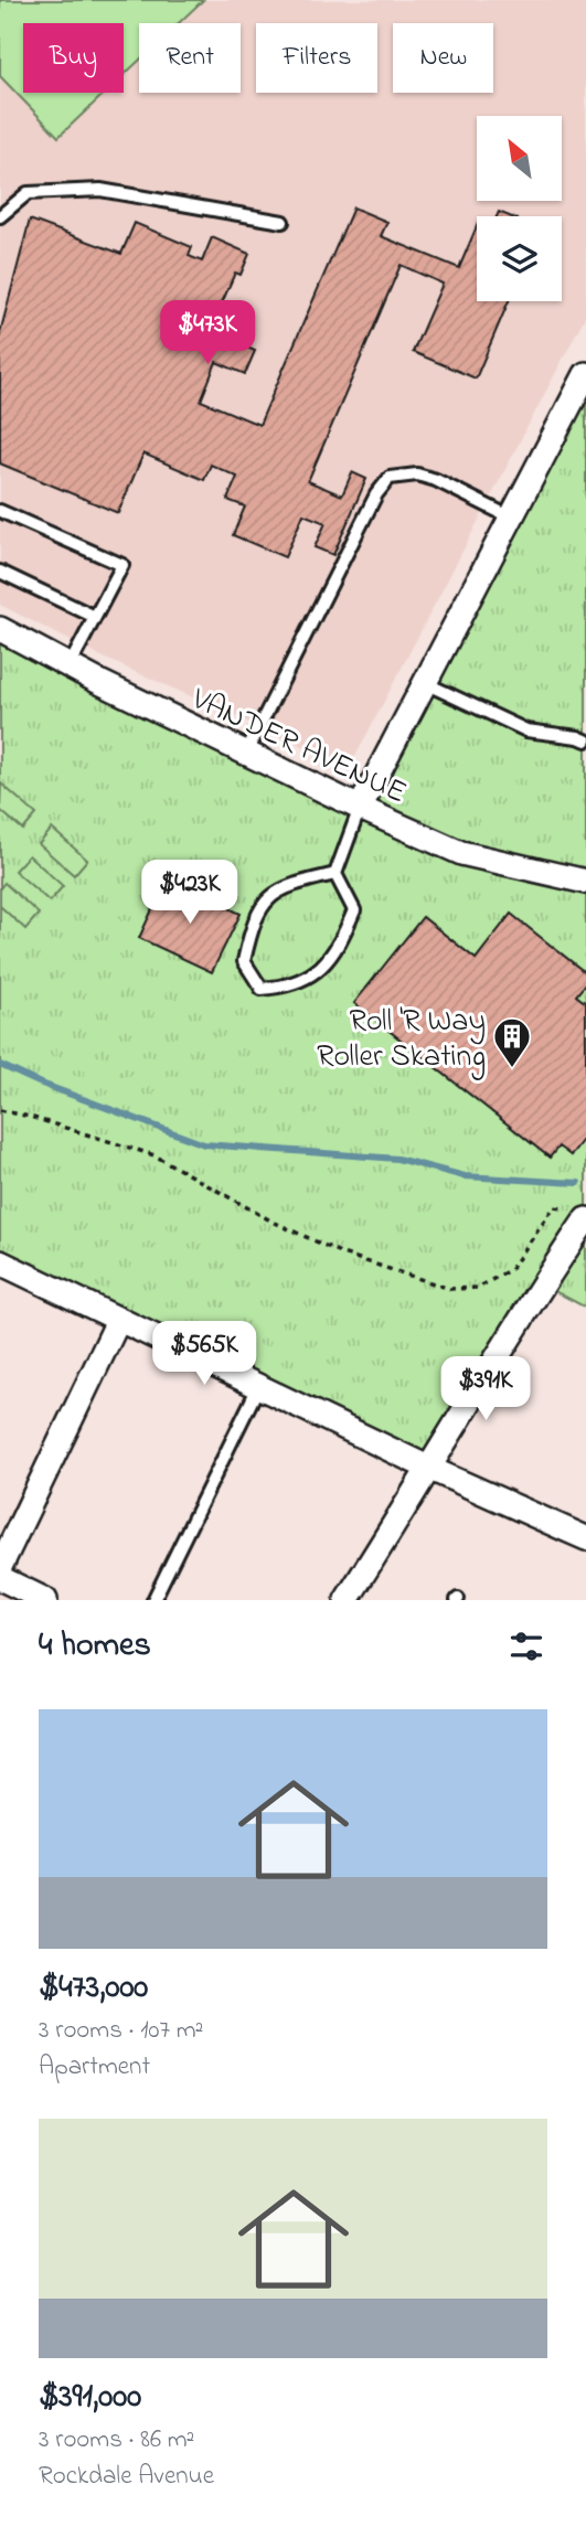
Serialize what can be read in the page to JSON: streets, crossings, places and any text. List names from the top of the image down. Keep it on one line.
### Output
{"streets":{"street":["VANDER AVENUE"]},"places":{"building":["Roll 'R Way Roller Skating"]},"north":"top left","page":{"chip":["Buy","Rent","Filters","New"],"price":["$473K","$423K","$565K","$391K"],"heading":"4 homes","list":[{"name":"$473,000","note":"3 rooms · 107 m² · Apartment"},{"name":"$391,000","note":"3 rooms · 86 m² · Rockdale Avenue"}]}}
